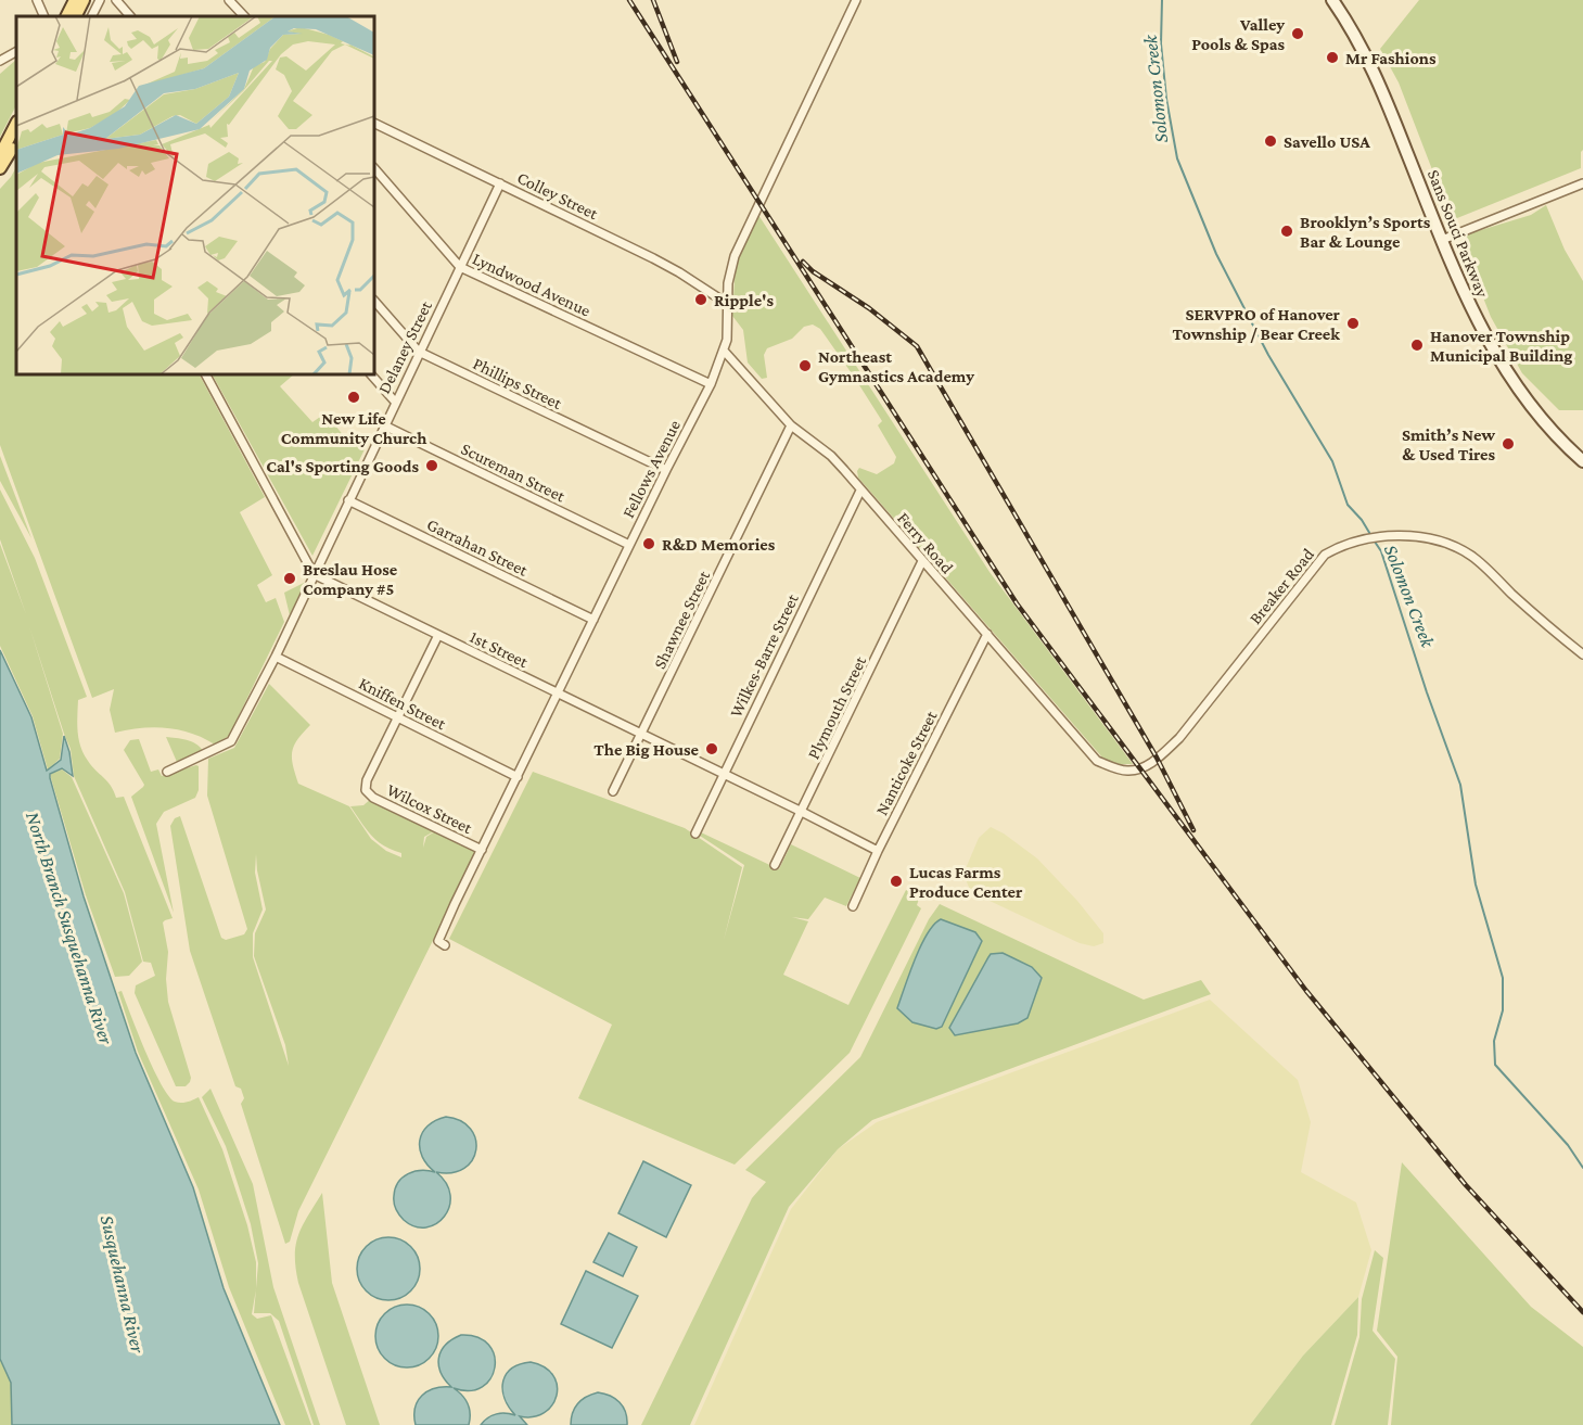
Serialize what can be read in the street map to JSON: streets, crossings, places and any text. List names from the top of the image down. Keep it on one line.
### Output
{"streets":{"main road":["Sans Souci Parkway"],"street":["Colley Street","Lyndwood Avenue","Delaney Street","Phillips Street","Fellows Avenue","Scureman Street","Ferry Road","Garrahan Street","Breaker Road","Shawnee Street","1st Street","Wilkes-Barre Street","Kniffen Street","Plymouth Street","Nanticoke Street","Wilcox Street"]},"crossings":[["Colley Street","Delaney Street"],["Colley Street","Fellows Avenue"],["Lyndwood Avenue","Delaney Street"],["Lyndwood Avenue","Fellows Avenue"],["Delaney Street","Phillips Street"],["Delaney Street","Scureman Street"],["Delaney Street","Garrahan Street"],["Delaney Street","1st Street"],["Delaney Street","Kniffen Street"],["Phillips Street","Fellows Avenue"],["Fellows Avenue","Scureman Street"],["Fellows Avenue","Ferry Road"],["Fellows Avenue","Garrahan Street"],["Fellows Avenue","1st Street"],["Fellows Avenue","Kniffen Street"],["Fellows Avenue","Wilcox Street"],["Ferry Road","Breaker Road"],["Ferry Road","Shawnee Street"],["Ferry Road","Wilkes-Barre Street"],["Ferry Road","Plymouth Street"],["Ferry Road","Nanticoke Street"],["Shawnee Street","1st Street"],["1st Street","Wilkes-Barre Street"],["1st Street","Plymouth Street"],["1st Street","Nanticoke Street"],["Kniffen Street","Wilcox Street"]],"water":["Solomon Creek","North Branch Susquehanna River","Susquehanna River"],"places":["Valley Pools & Spas","Mr Fashions","Savello USA","Brooklyn’s Sports Bar & Lounge","Ripple's","SERVPRO of Hanover Township / Bear Creek","Hanover Township Municipal Building","Northeast Gymnastics Academy","New Life Community Church","Smith’s New & Used Tires","Cal's Sporting Goods","R&D Memories","Breslau Hose Company #5","The Big House","Lucas Farms Produce Center"]}
